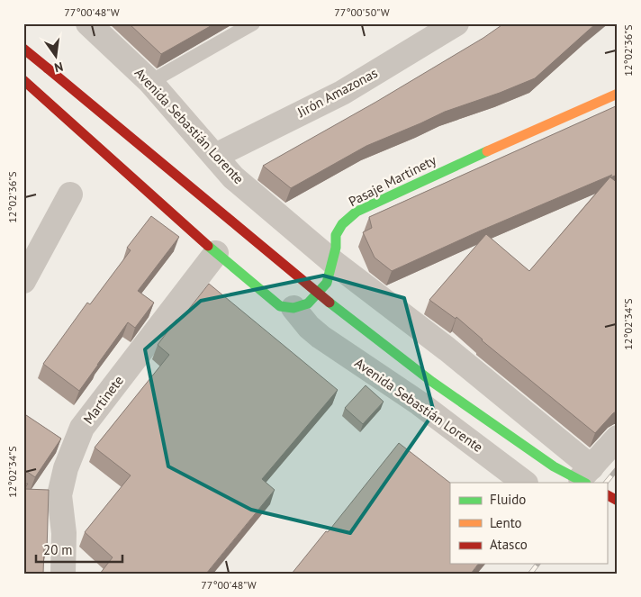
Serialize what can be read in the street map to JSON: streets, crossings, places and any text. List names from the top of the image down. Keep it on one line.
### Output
{"streets":{"main road":["Pasaje Martinety"],"street":["Jirón Amazonas","Avenida Sebastián Lorente","Martinete"]},"crossings":[["Jirón Amazonas","Avenida Sebastián Lorente"],["Avenida Sebastián Lorente","Pasaje Martinety"]],"legend":["Fluido","Lento","Atasco"],"scale_bar":"20 m","north":"bottom","coordinates":["77°00'48\"W","77°00'50\"W","12°02'36\"S","12°02'34\"S"]}
